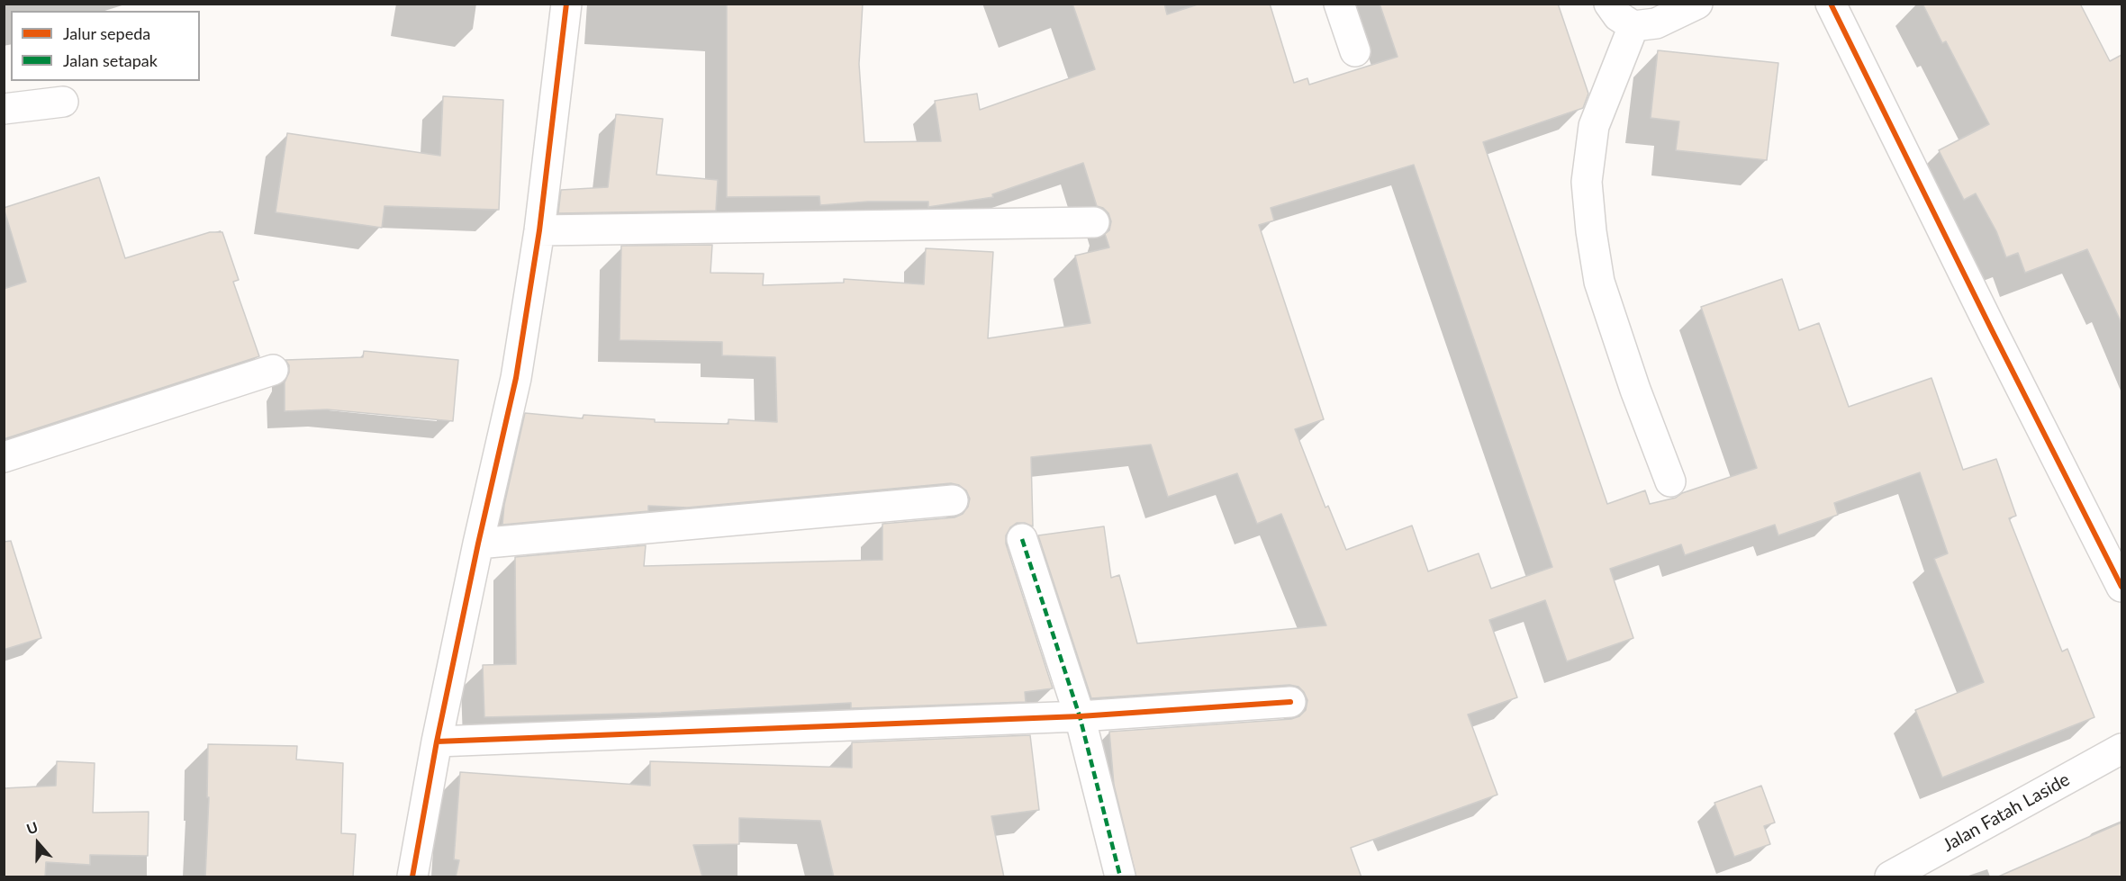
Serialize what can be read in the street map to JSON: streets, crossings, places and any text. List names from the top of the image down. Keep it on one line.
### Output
{"streets":{"street":["Jalan Fatah Laside"]},"legend":["Jalur sepeda","Jalan setapak"],"north":"top"}
